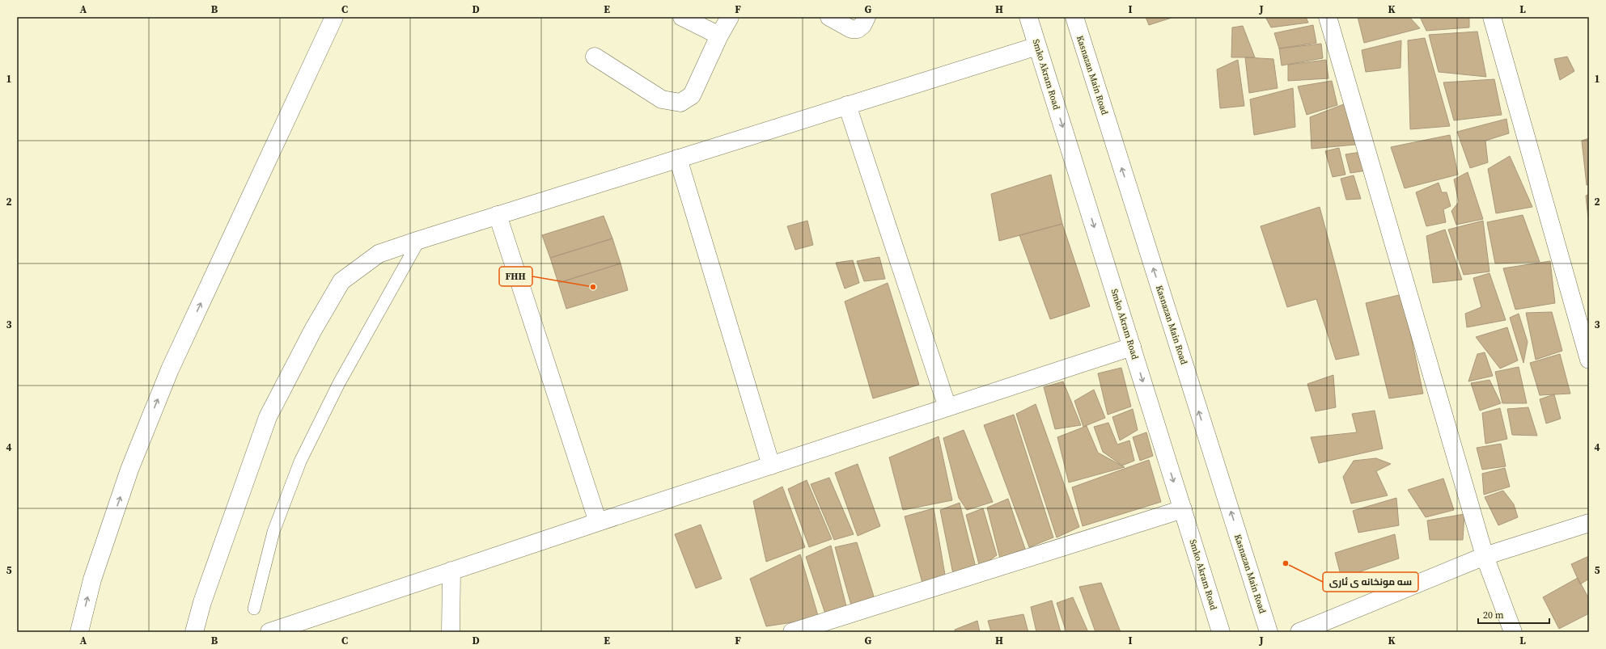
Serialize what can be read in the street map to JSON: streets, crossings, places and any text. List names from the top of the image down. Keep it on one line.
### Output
{"streets":{"main road":["Smko Akram Road","Kasnazan Main Road"]},"one_way":["Smko Akram Road","Kasnazan Main Road"],"places":["FHH","سه مونخانه ی ئاری"],"scale_bar":"20 m","grid":{"columns":["A","B","C","D","E","F","G","H","I","J","K","L"],"rows":["1","2","3","4","5"]}}
